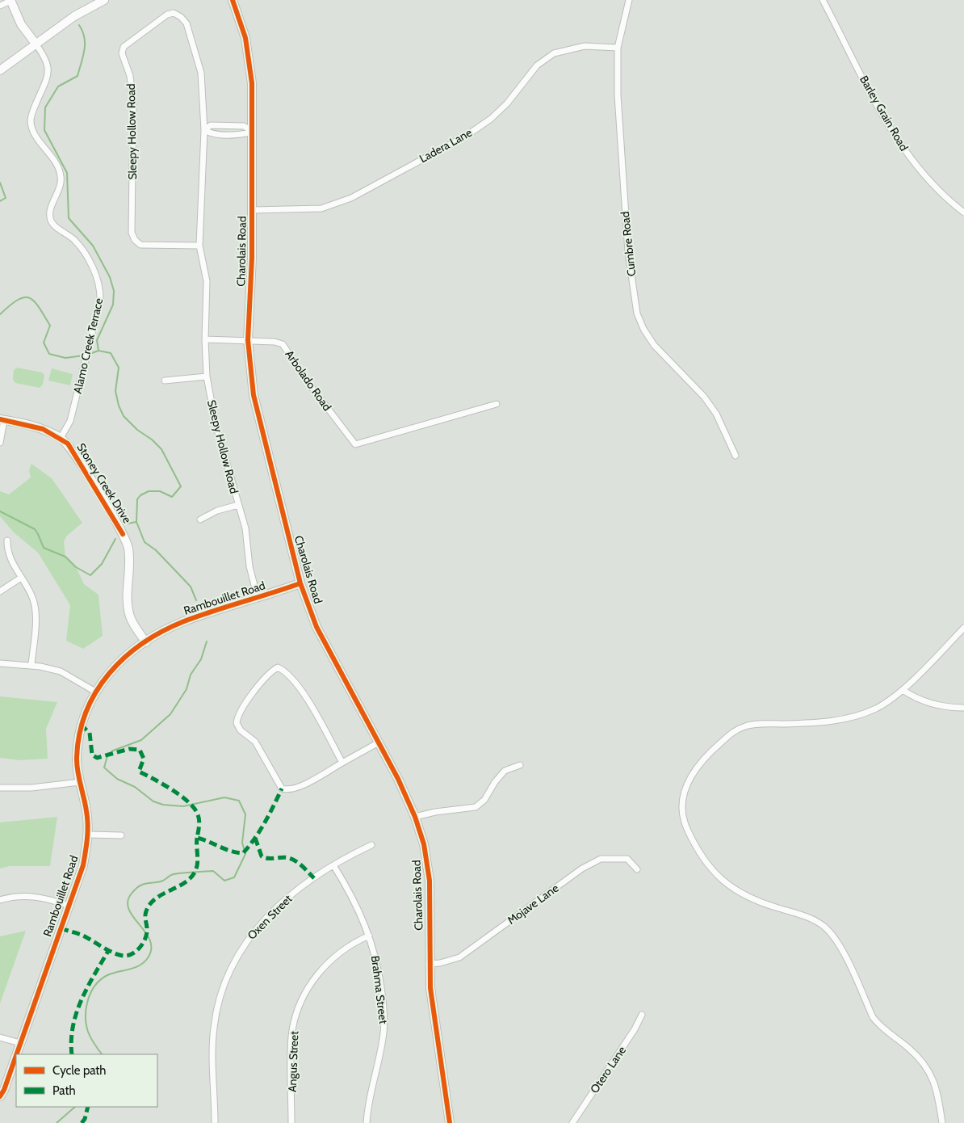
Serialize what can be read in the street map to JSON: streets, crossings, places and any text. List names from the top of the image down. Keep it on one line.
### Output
{"streets":{"street":["Barley Grain Road","Sleepy Hollow Road","Ladera Lane","Cumbre Road","Charolais Road","Alamo Creek Terrace","Arbolado Road","Stoney Creek Drive","Rambouillet Road","Mojave Lane","Oxen Street","Brahma Street","Angus Street","Otero Lane"]},"crossings":[["Sleepy Hollow Road","Arbolado Road"],["Sleepy Hollow Road","Rambouillet Road"],["Ladera Lane","Cumbre Road"],["Ladera Lane","Charolais Road"],["Charolais Road","Arbolado Road"],["Charolais Road","Rambouillet Road"],["Charolais Road","Mojave Lane"],["Alamo Creek Terrace","Stoney Creek Drive"],["Stoney Creek Drive","Rambouillet Road"],["Oxen Street","Brahma Street"],["Brahma Street","Angus Street"]],"legend":["Cycle path","Path"]}
